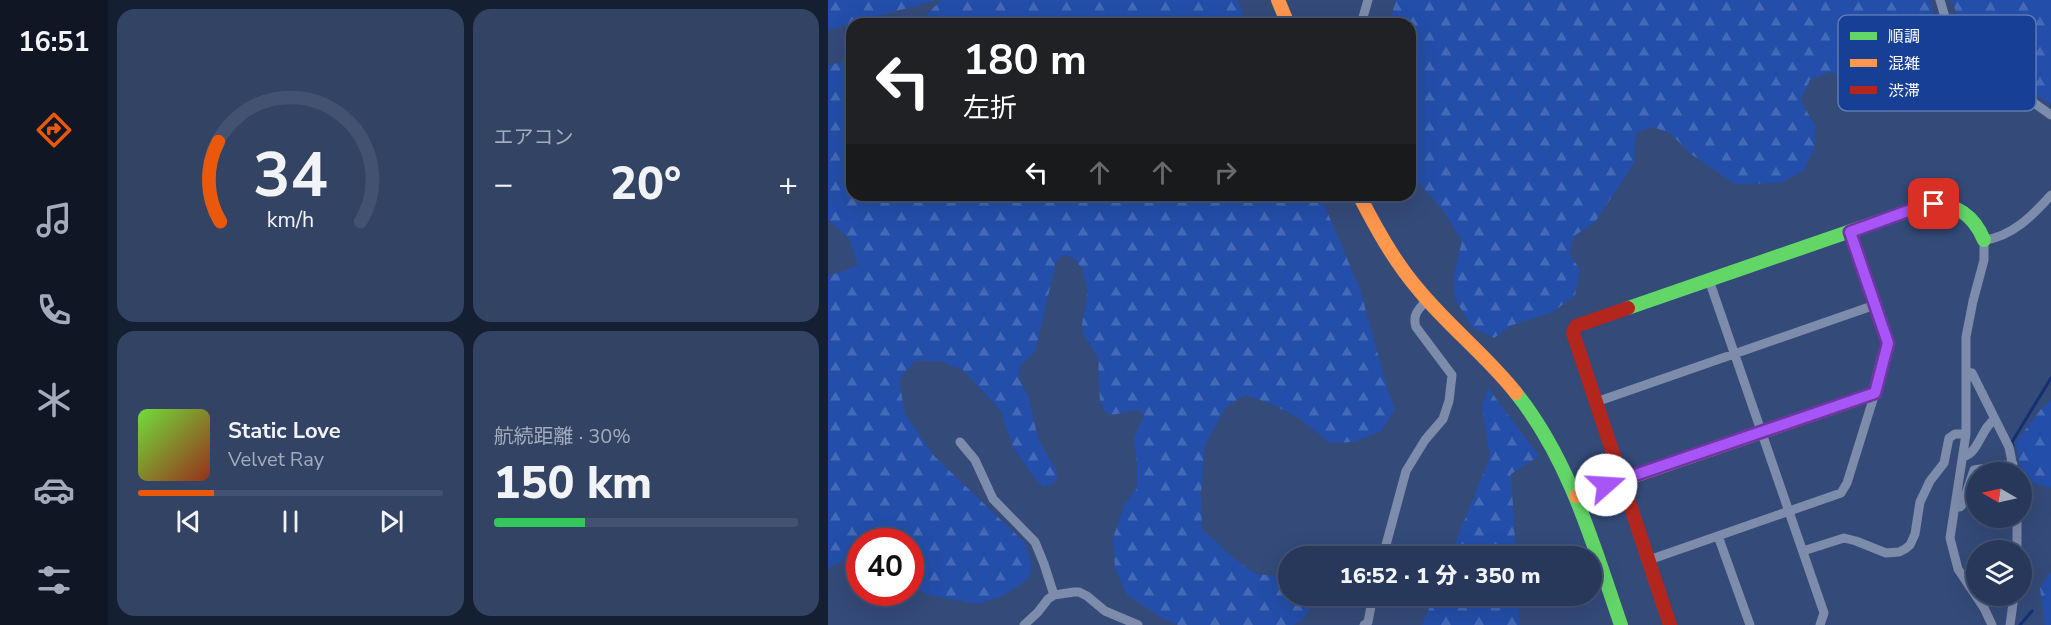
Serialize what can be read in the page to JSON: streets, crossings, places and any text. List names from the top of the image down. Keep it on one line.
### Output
{"legend":["順調","混雑","渋滞"],"north":"left","page":{"tabs":"16:51","tile":["エアコン",["航続距離 · 30%","150 km"]],"turn":["180 m","左折"],"heat":["−","20°","+"],"song":["Static Love","Velvet Ray"],"limit":"40","trip":"16:52 · 1 分 · 350 m","gauge":["34","km/h"]}}
